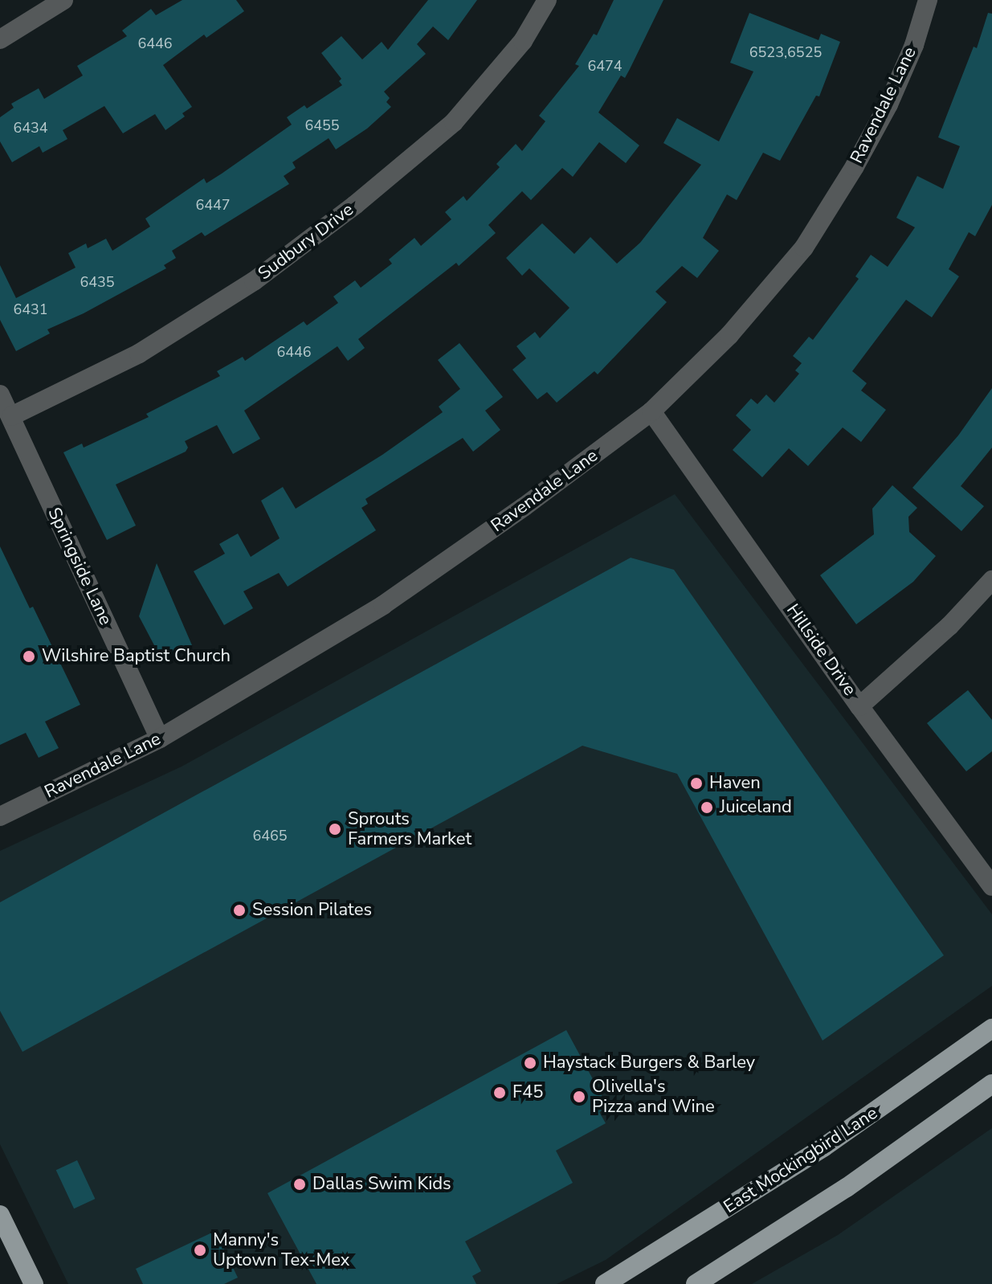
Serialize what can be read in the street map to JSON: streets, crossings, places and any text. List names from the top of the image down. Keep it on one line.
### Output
{"streets":{"main road":["East Mockingbird Lane"],"street":["Ravendale Lane","Sudbury Drive","Springside Lane","Hillside Drive"]},"crossings":[["Ravendale Lane","Springside Lane"],["Ravendale Lane","Hillside Drive"],["Sudbury Drive","Springside Lane"]],"places":["Wilshire Baptist Church","Haven","Juiceland","Sprouts Farmers Market","Session Pilates","Haystack Burgers & Barley","F45","Olivella's Pizza and Wine","Dallas Swim Kids","Manny's Uptown Tex-Mex"],"house_numbers":["6446","6523,6525","6474","6455","6434","6447","6435","6431","6446","6465"]}
